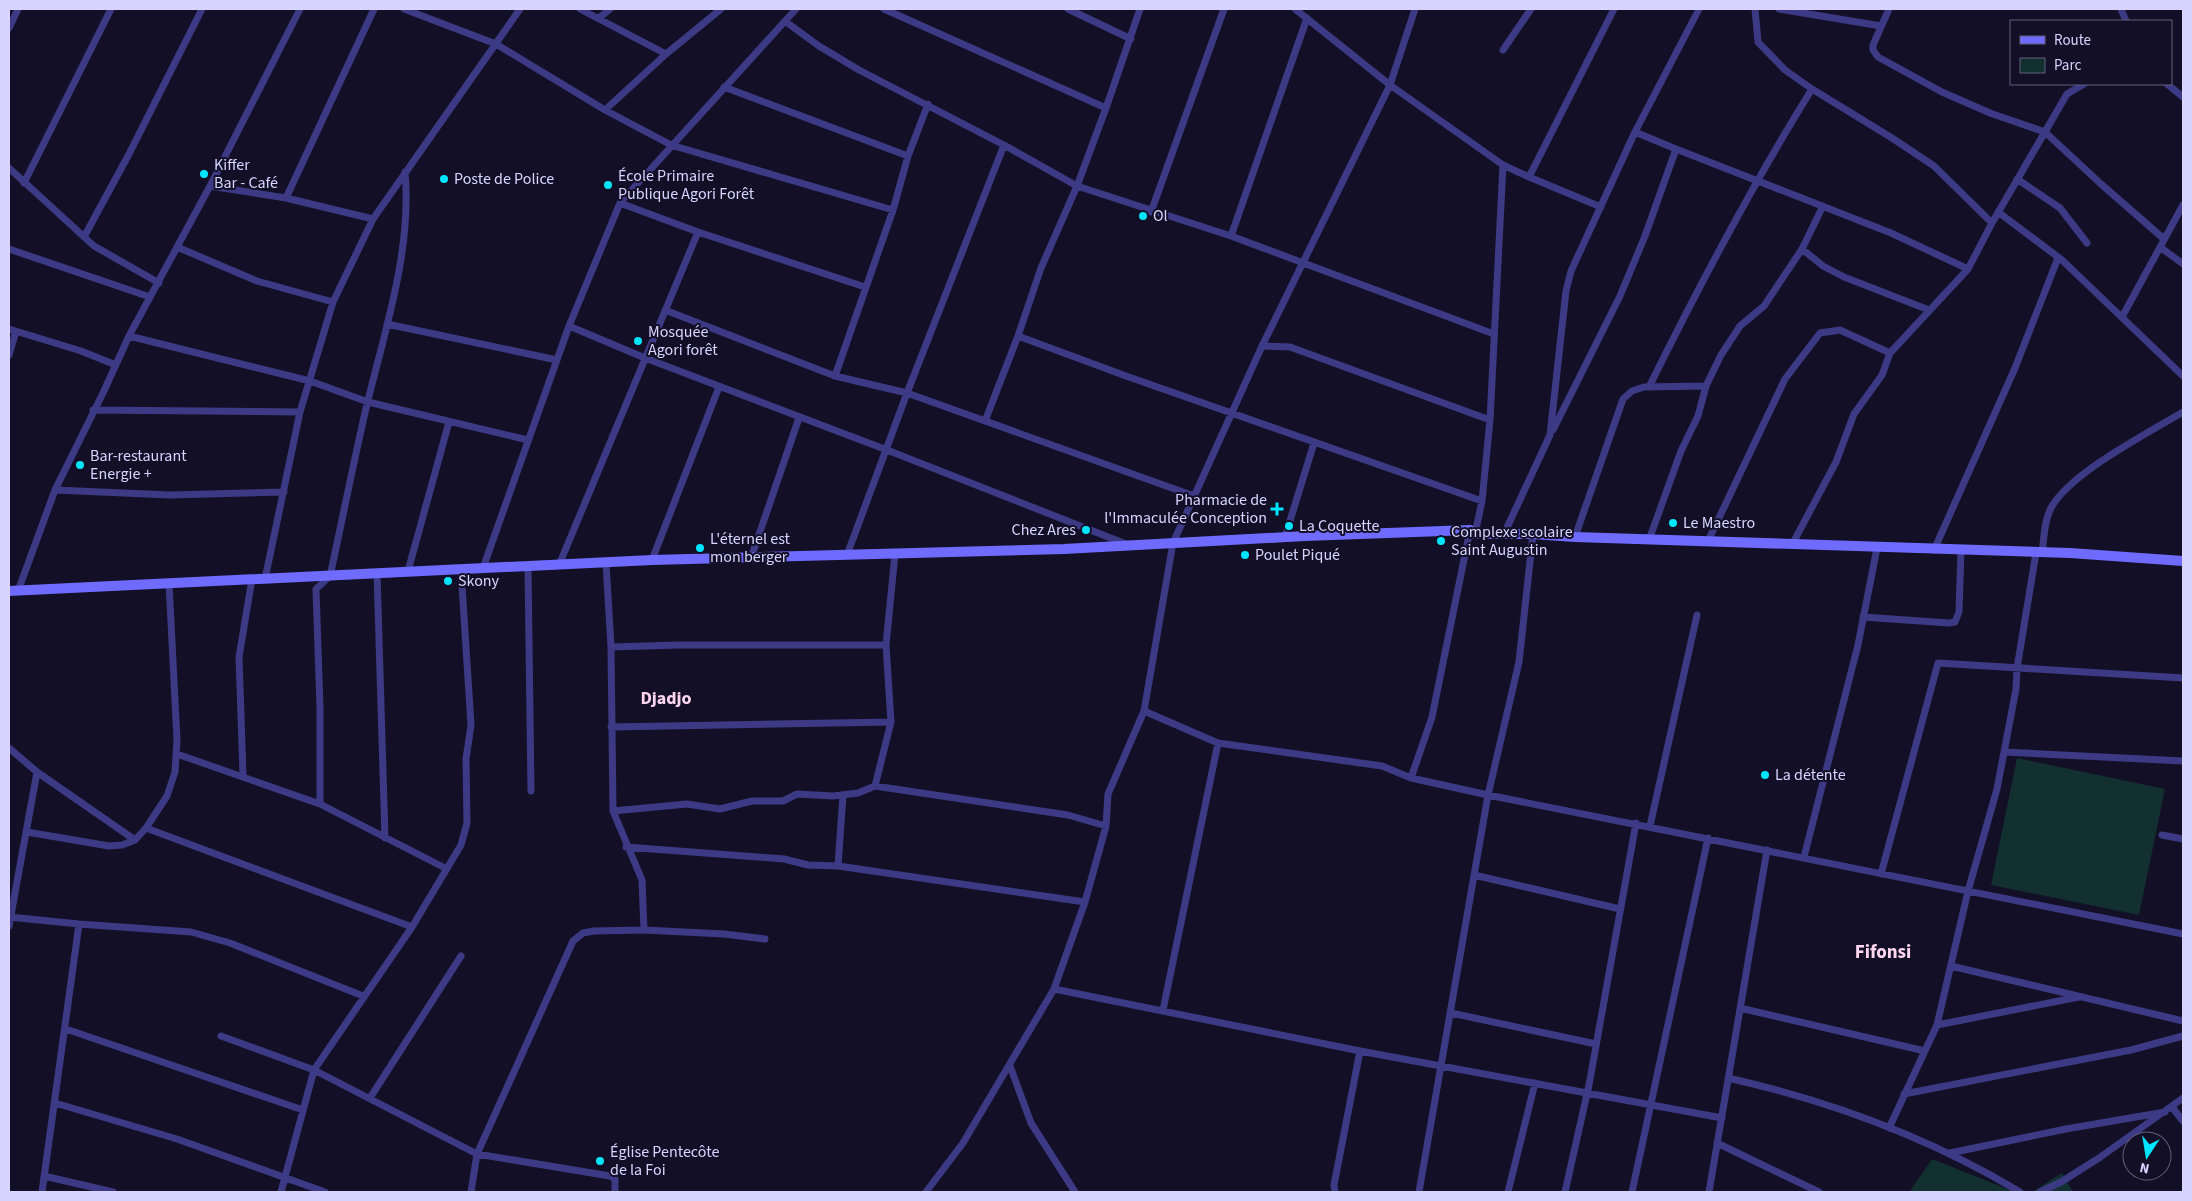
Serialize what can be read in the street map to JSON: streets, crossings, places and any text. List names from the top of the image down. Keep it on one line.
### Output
{"districts":["Djadjo","Fifonsi"],"places":{"other":["Kiffer Bar - Café","Poste de Police","École Primaire Publique Agori Forêt","Ol","Mosquée Agori forêt","Bar-restaurant Energie +","Le Maestro","La Coquette","Chez Ares","Complexe scolaire Saint Augustin","L'éternel est mon berger","Poulet Piqué","Skony","La détente","Église Pentecôte de la Foi"],"health":["Pharmacie de l'Immaculée Conception"]},"legend":["Route","Parc"],"north":"bottom"}
